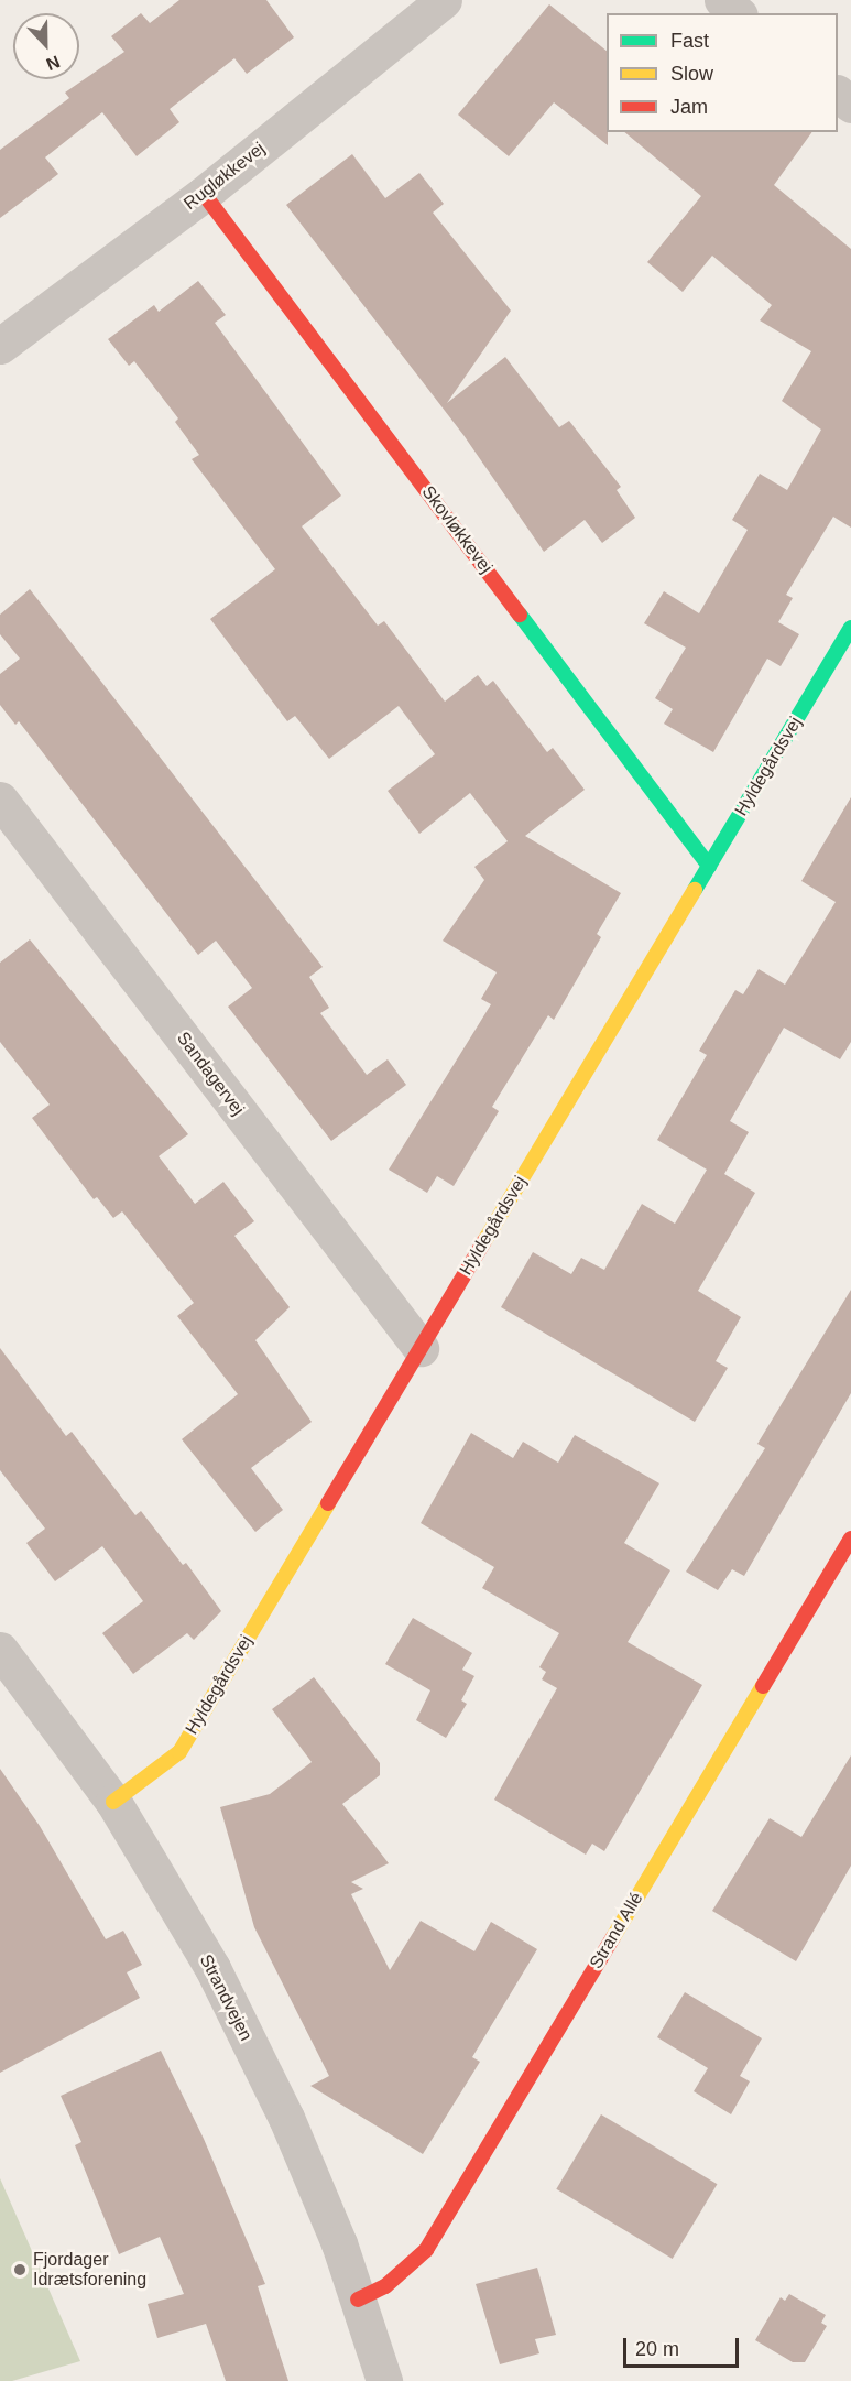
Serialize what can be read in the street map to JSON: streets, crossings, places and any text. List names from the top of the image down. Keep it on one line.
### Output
{"streets":{"street":["Rugløkkevej","Skovløkkevej","Hyldegårdsvej","Sandagervej","Strand Allé","Strandvejen"]},"crossings":[["Rugløkkevej","Skovløkkevej"],["Skovløkkevej","Hyldegårdsvej"],["Hyldegårdsvej","Sandagervej"],["Hyldegårdsvej","Strandvejen"],["Strand Allé","Strandvejen"]],"places":["Fjordager Idrætsforening"],"legend":["Fast","Slow","Jam"],"scale_bar":"20 m","north":"bottom"}
